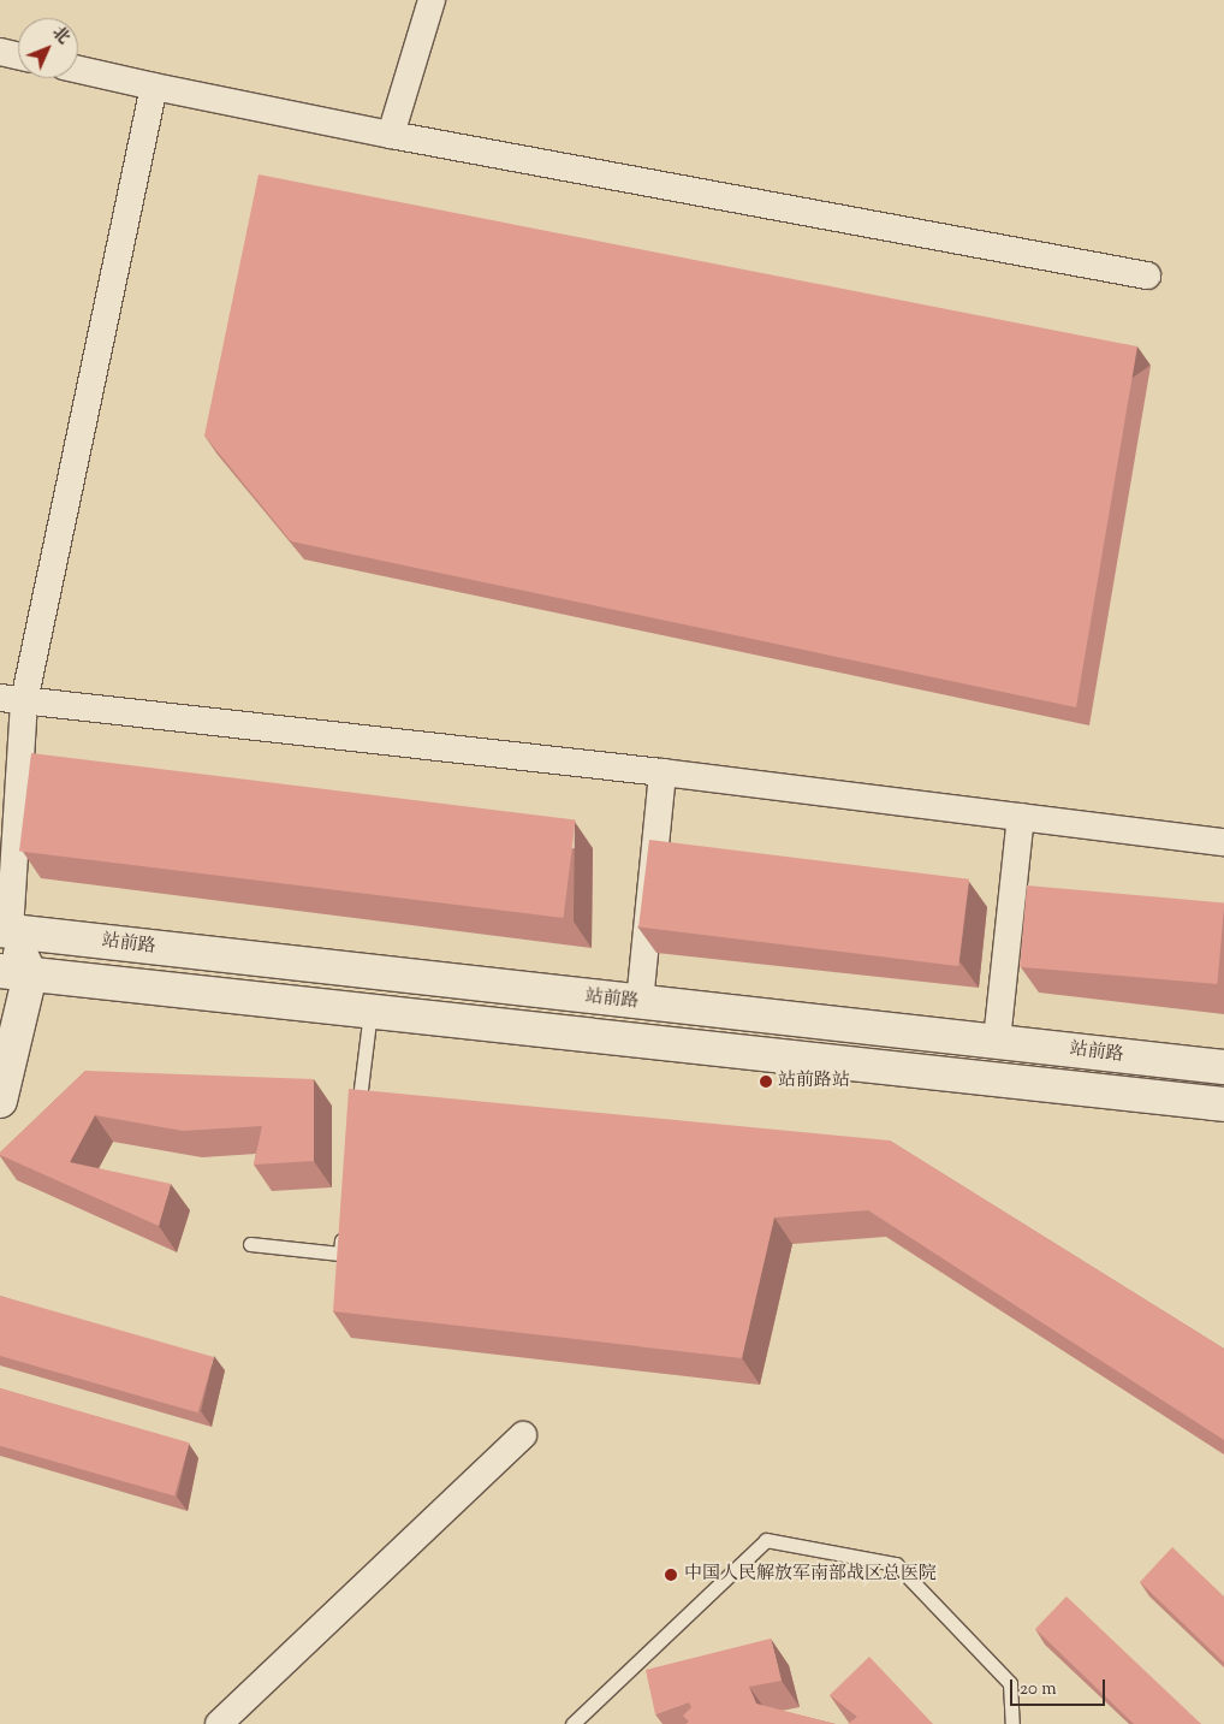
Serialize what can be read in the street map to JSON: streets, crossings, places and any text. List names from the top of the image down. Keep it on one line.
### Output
{"streets":{"street":["站前路"]},"places":["站前路站","中国人民解放军南部战区总医院"],"scale_bar":"20 m","north":"top right"}
